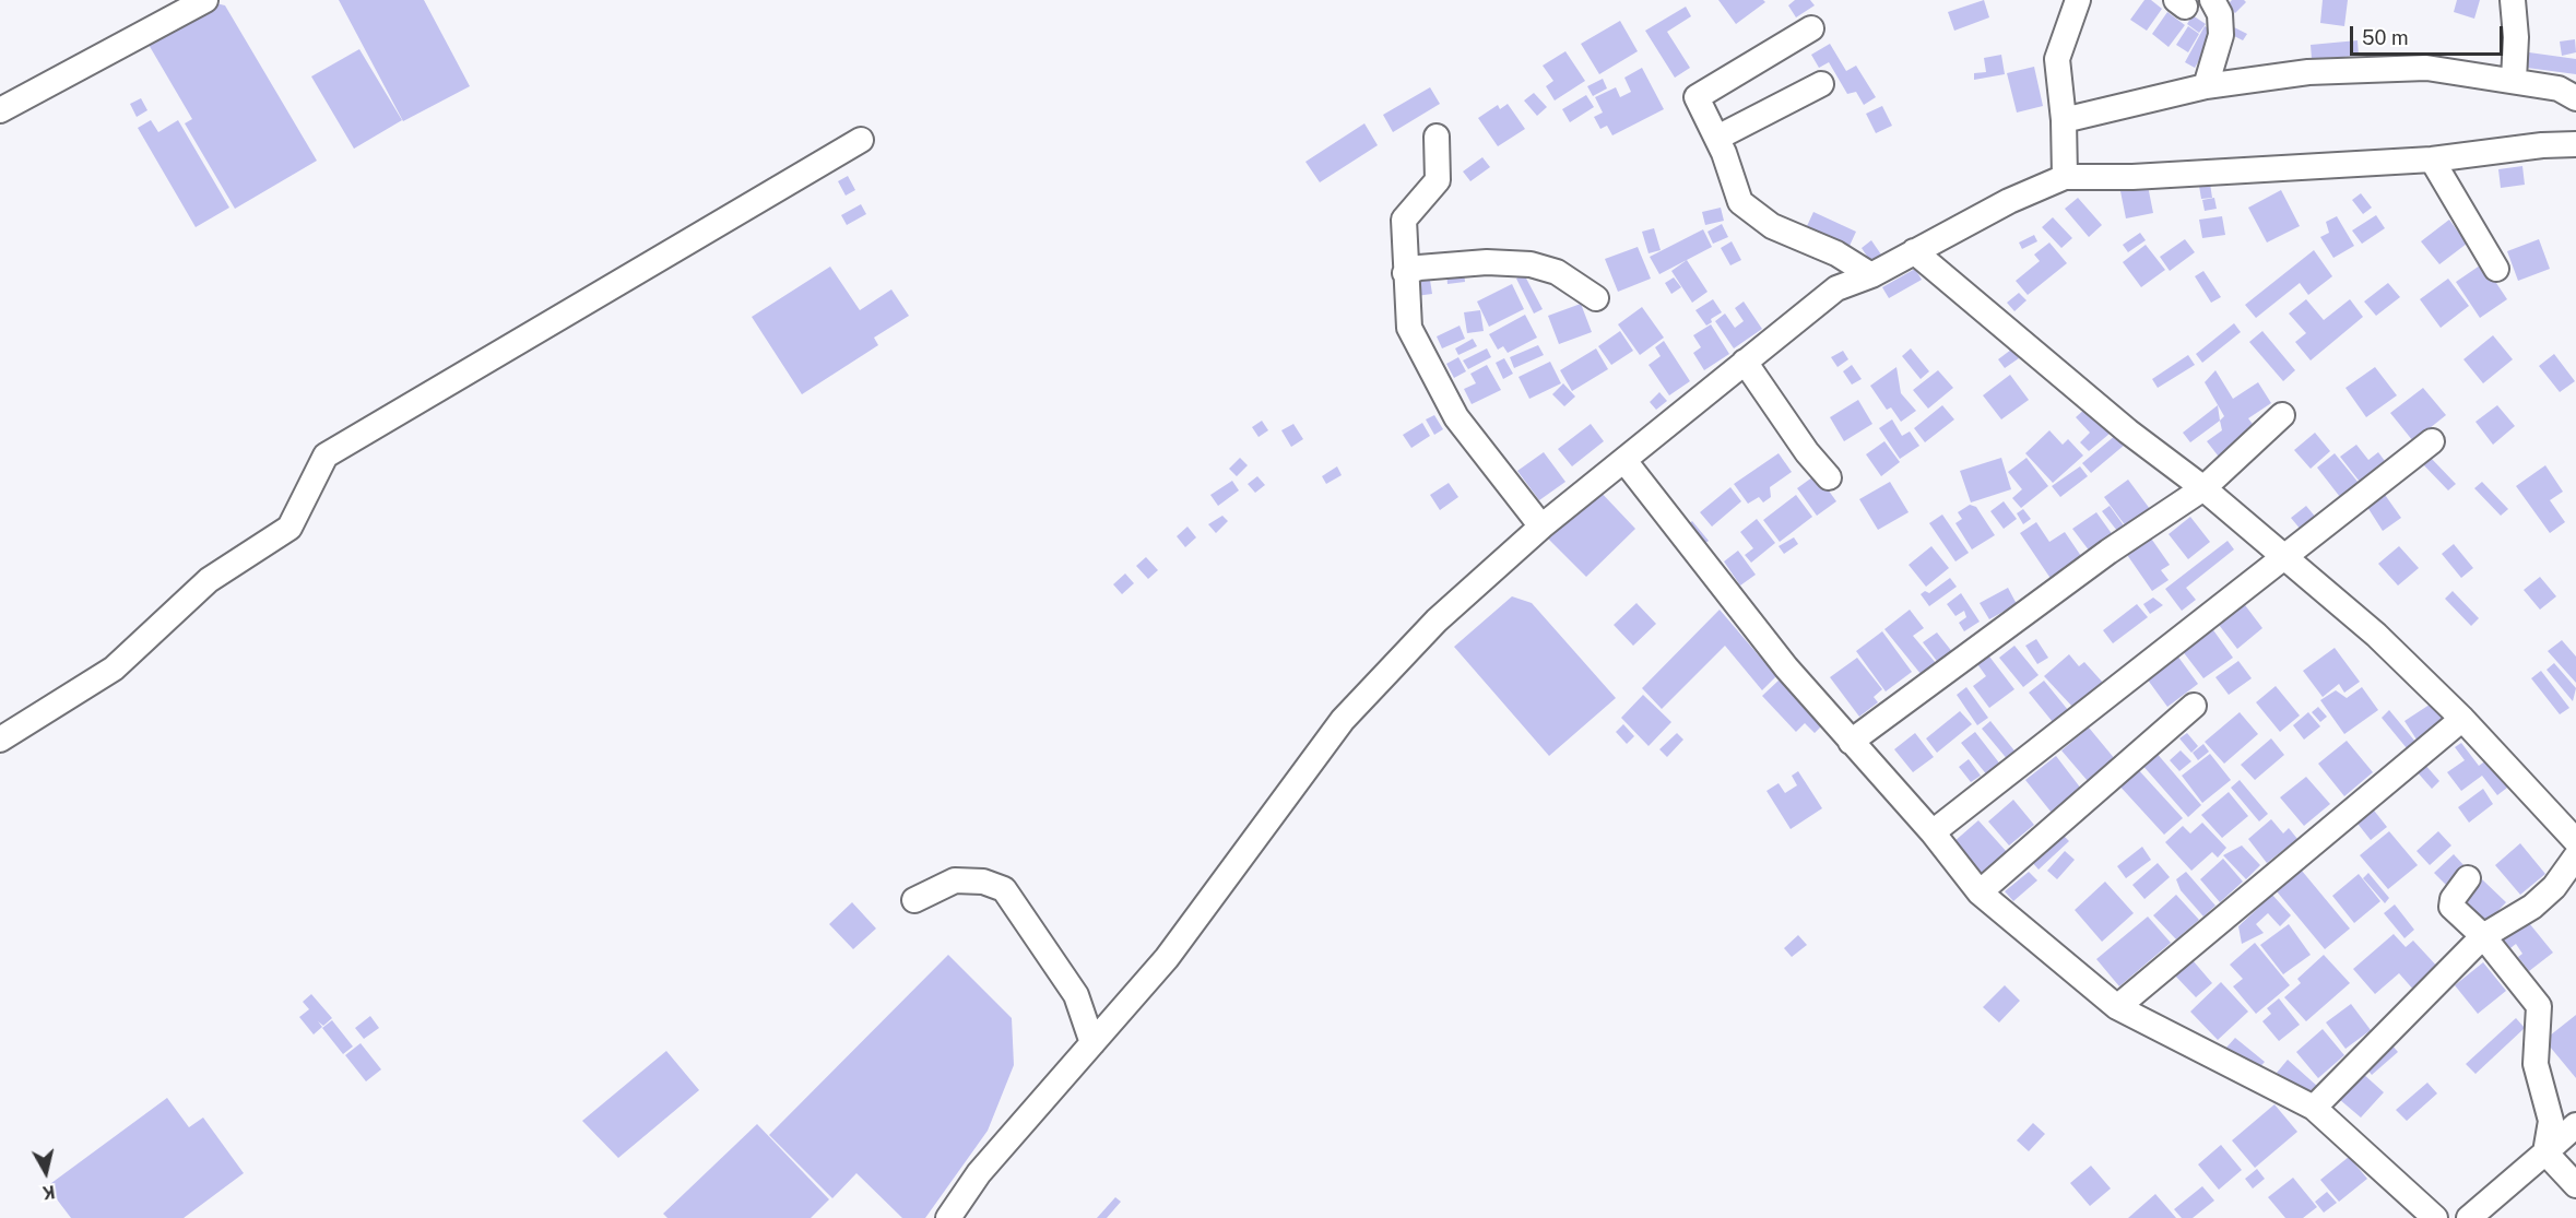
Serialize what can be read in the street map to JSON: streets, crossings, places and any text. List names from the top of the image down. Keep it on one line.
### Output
{"scale_bar":"50 m","north":"bottom"}
